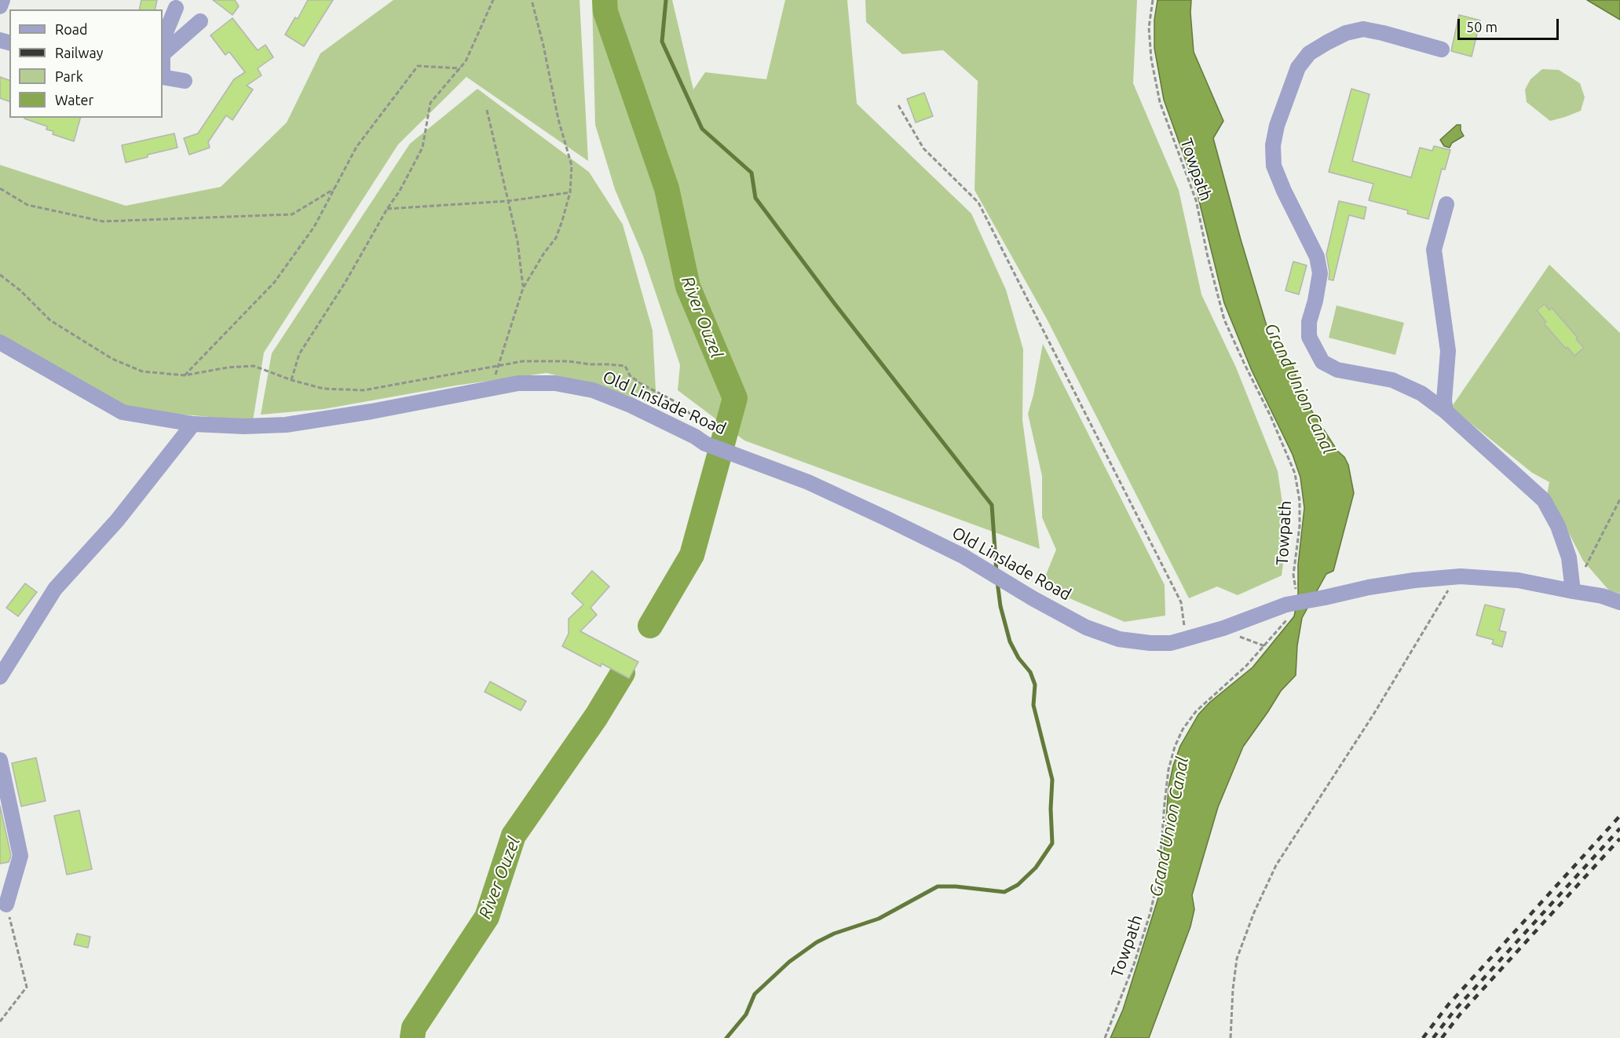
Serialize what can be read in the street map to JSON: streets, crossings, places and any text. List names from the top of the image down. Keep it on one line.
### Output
{"streets":{"street":["Old Linslade Road"],"path":["Towpath"]},"crossings":[["Towpath","Old Linslade Road"]],"water":["River Ouzel","Grand Union Canal"],"legend":["Road","Railway","Park","Water"],"scale_bar":"50 m"}
